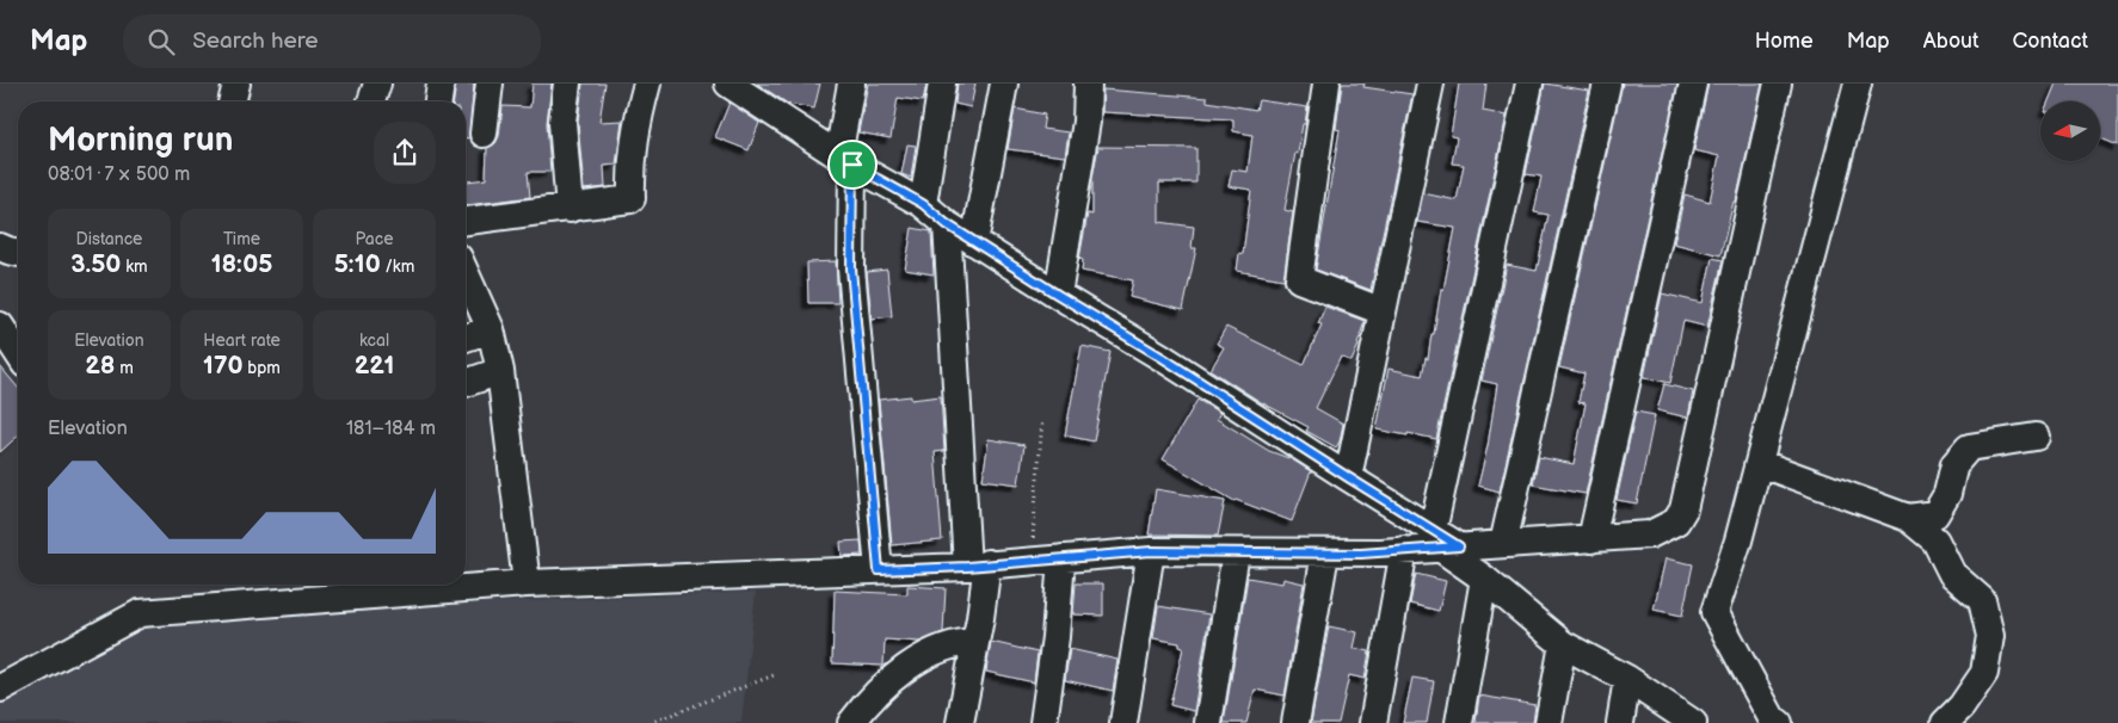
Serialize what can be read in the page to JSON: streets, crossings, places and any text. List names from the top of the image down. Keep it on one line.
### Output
{"north":"left","page":{"header":"Map","search":"Search here","nav":["Home","Map","About","Contact"],"heading":["Morning run","08:01 · 7 × 500 m"],"stats":[["Distance","3.50 km"],["Time","18:05"],["Pace","5:10 /km"],["Elevation","28 m"],["Heart rate","170 bpm"],["kcal","221"]],"chart":["Elevation","181–184 m"]}}
